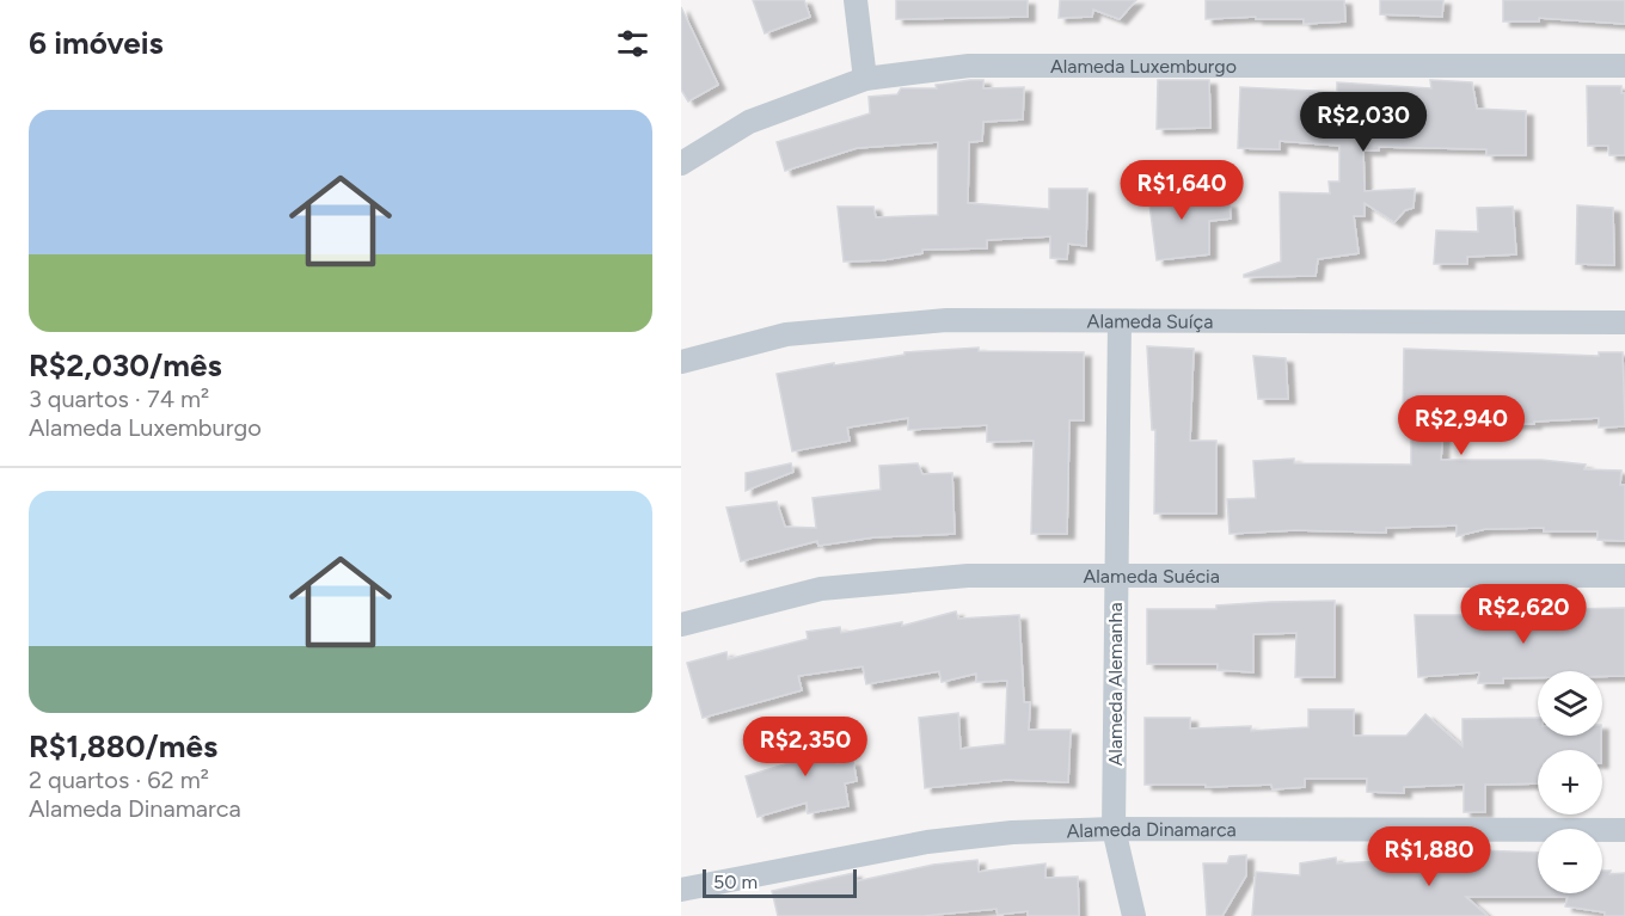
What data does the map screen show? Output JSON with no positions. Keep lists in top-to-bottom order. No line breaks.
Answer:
{"streets":{"street":["Alameda Luxemburgo","Alameda Suíça","Alameda Suécia","Alameda Alemanha","Alameda Dinamarca"]},"crossings":[["Alameda Suíça","Alameda Alemanha"],["Alameda Suécia","Alameda Alemanha"],["Alameda Alemanha","Alameda Dinamarca"]],"scale_bar":"50 m","page":{"heading":"6 imóveis","list":[{"name":"R$2,030/mês","note":"3 quartos · 74 m² · Alameda Luxemburgo"},{"name":"R$1,880/mês","note":"2 quartos · 62 m² · Alameda Dinamarca"}],"price":["R$2,030","R$1,640","R$2,940","R$2,620","R$2,350","R$1,880"],"map_buttons":["+","−"],"scale":"50 m"}}
